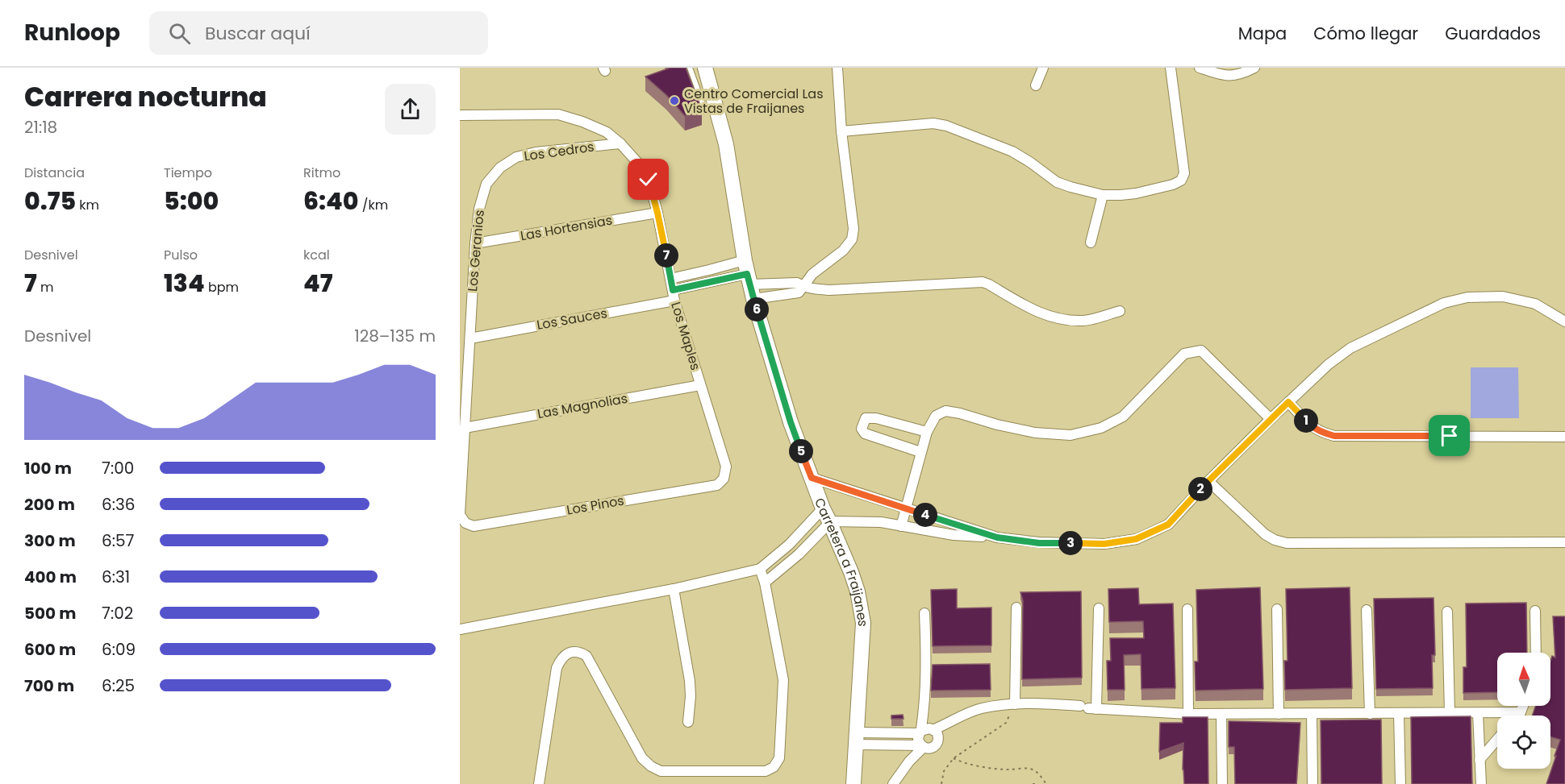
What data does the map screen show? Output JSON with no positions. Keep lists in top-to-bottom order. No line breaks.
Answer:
{"streets":{"main road":["Carretera a Fraijanes"],"street":["Los Cedros","Las Hortensias","Los Geranios","Los Sauces","Los Maples","Las Magnolias","Los Pinos"]},"crossings":[["Los Cedros","Los Geranios"],["Los Cedros","Los Maples"],["Las Hortensias","Los Geranios"],["Las Hortensias","Los Maples"],["Los Geranios","Los Sauces"],["Los Geranios","Las Magnolias"],["Los Geranios","Los Pinos"],["Los Sauces","Los Maples"],["Los Sauces","Carretera a Fraijanes"],["Los Maples","Las Magnolias"],["Los Maples","Los Pinos"]],"places":["Centro Comercial Las Vistas de Fraijanes"],"north":"top","page":{"header":"Runloop","search":"Buscar aquí","nav":["Mapa","Cómo llegar","Guardados"],"heading":["Carrera nocturna","21:18"],"stats":[["Distancia","0.75 km"],["Tiempo","5:00"],["Ritmo","6:40 /km"],["Desnivel","7 m"],["Pulso","134 bpm"],["kcal","47"]],"pins":["7","6","1","5","2","4","3"],"chart":["Desnivel","128–135 m"],"list":[{"name":"100 m","note":"7:00"},{"name":"200 m","note":"6:36"},{"name":"300 m","note":"6:57"},{"name":"400 m","note":"6:31"},{"name":"500 m","note":"7:02"},{"name":"600 m","note":"6:09"},{"name":"700 m","note":"6:25"}]}}
